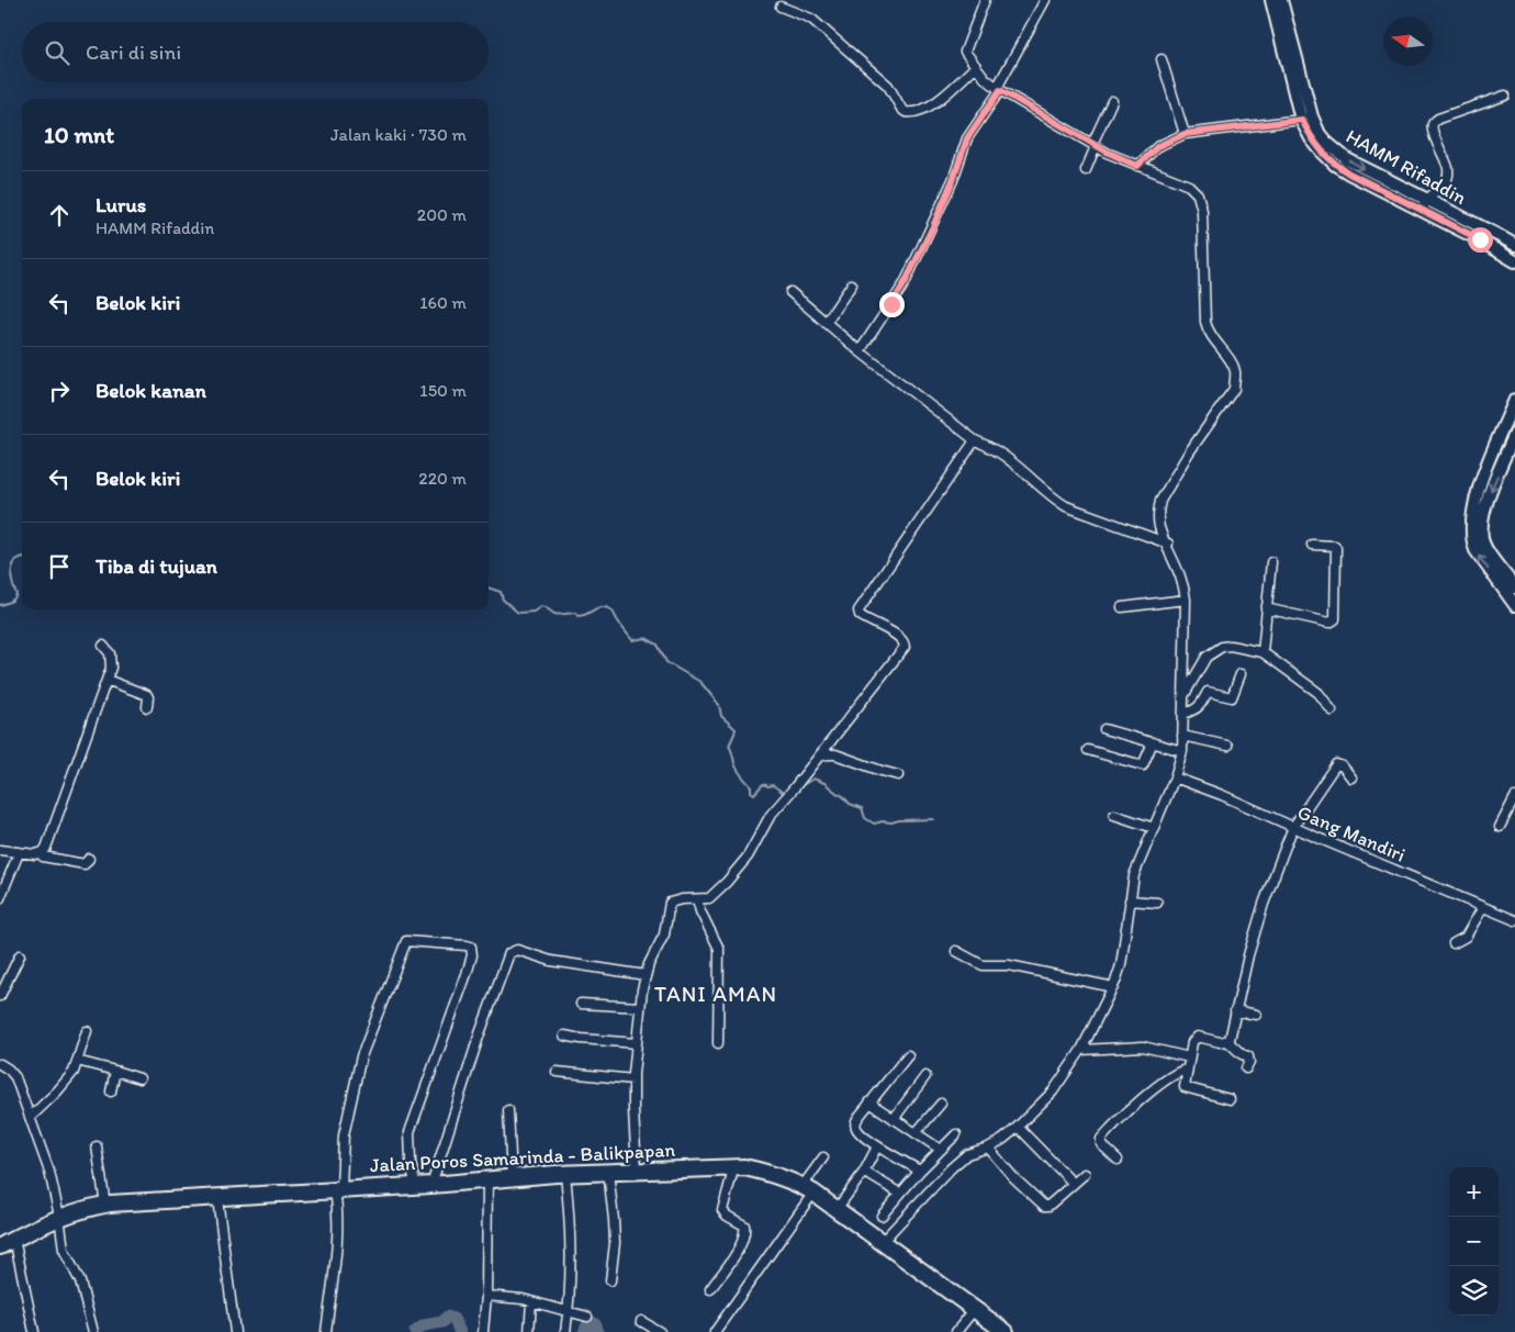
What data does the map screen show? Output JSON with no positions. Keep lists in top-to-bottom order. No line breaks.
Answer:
{"streets":{"highway":["Jalan Poros Samarinda - Balikpapan"],"main road":["HAMM Rifaddin"],"street":["Gang Mandiri"]},"districts":["TANI AMAN"],"north":"left","page":{"search":"Cari di sini","heading":["10 mnt","Jalan kaki · 730 m"],"list":[["Lurus","HAMM Rifaddin","200 m"],["Belok kiri","160 m"],["Belok kanan","150 m"],["Belok kiri","220 m"],"Tiba di tujuan"],"map_buttons":["+","−"]}}
